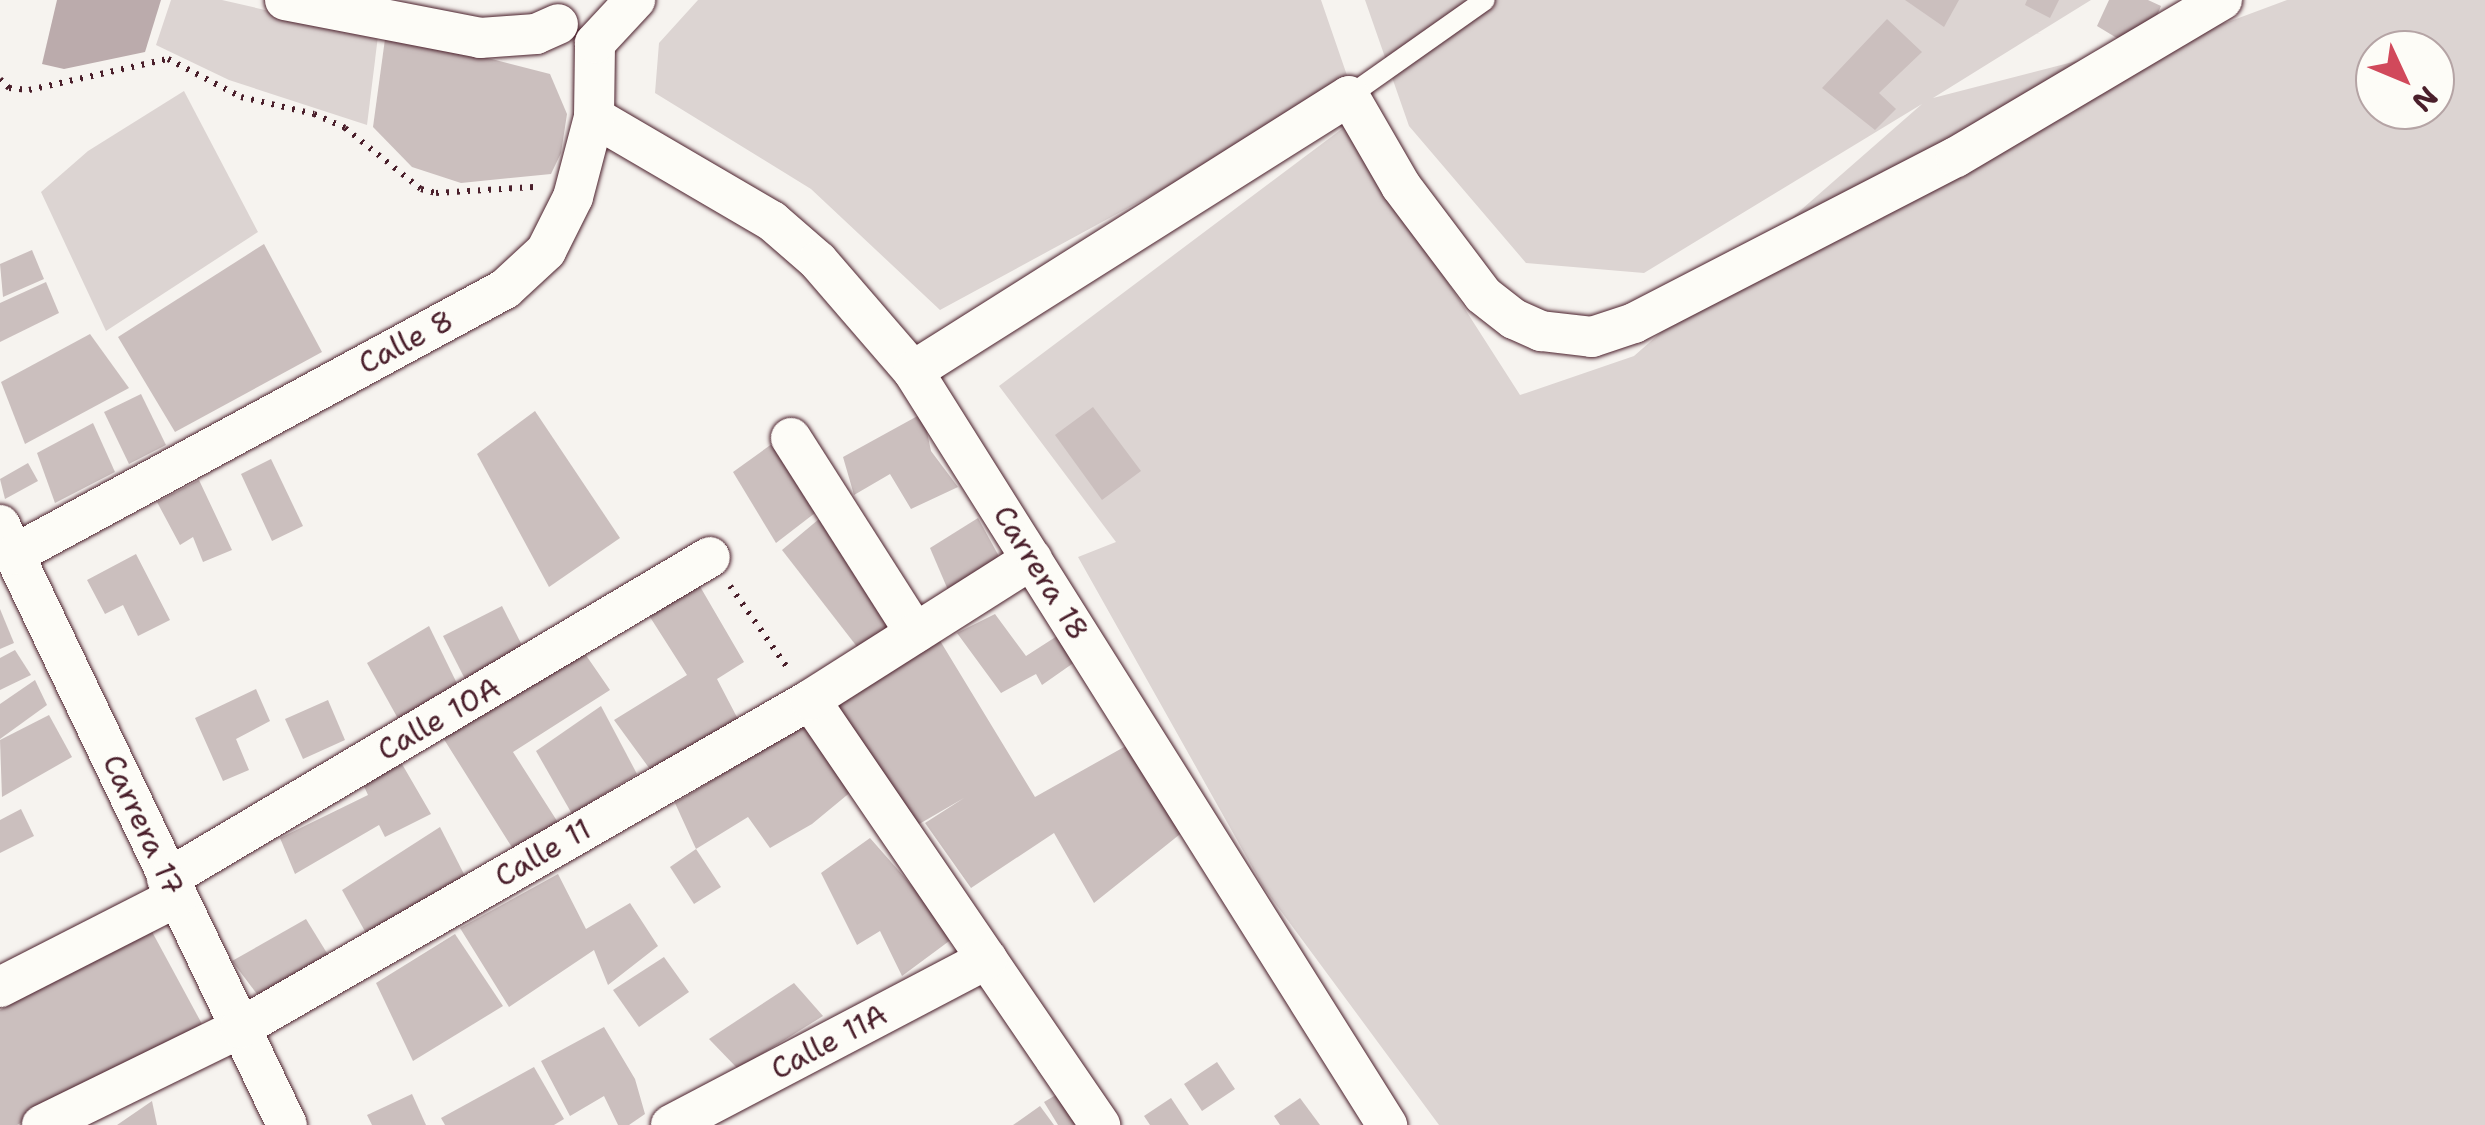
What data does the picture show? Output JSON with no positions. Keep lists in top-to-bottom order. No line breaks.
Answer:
{"streets":{"street":["Calle 8","Carrera 18","Calle 10A","Carrera 17","Calle 11","Calle 11A"]},"crossings":[["Calle 8","Carrera 18"],["Calle 8","Carrera 17"],["Carrera 18","Calle 11"],["Calle 10A","Carrera 17"],["Carrera 17","Calle 11"]],"north":"bottom right"}
